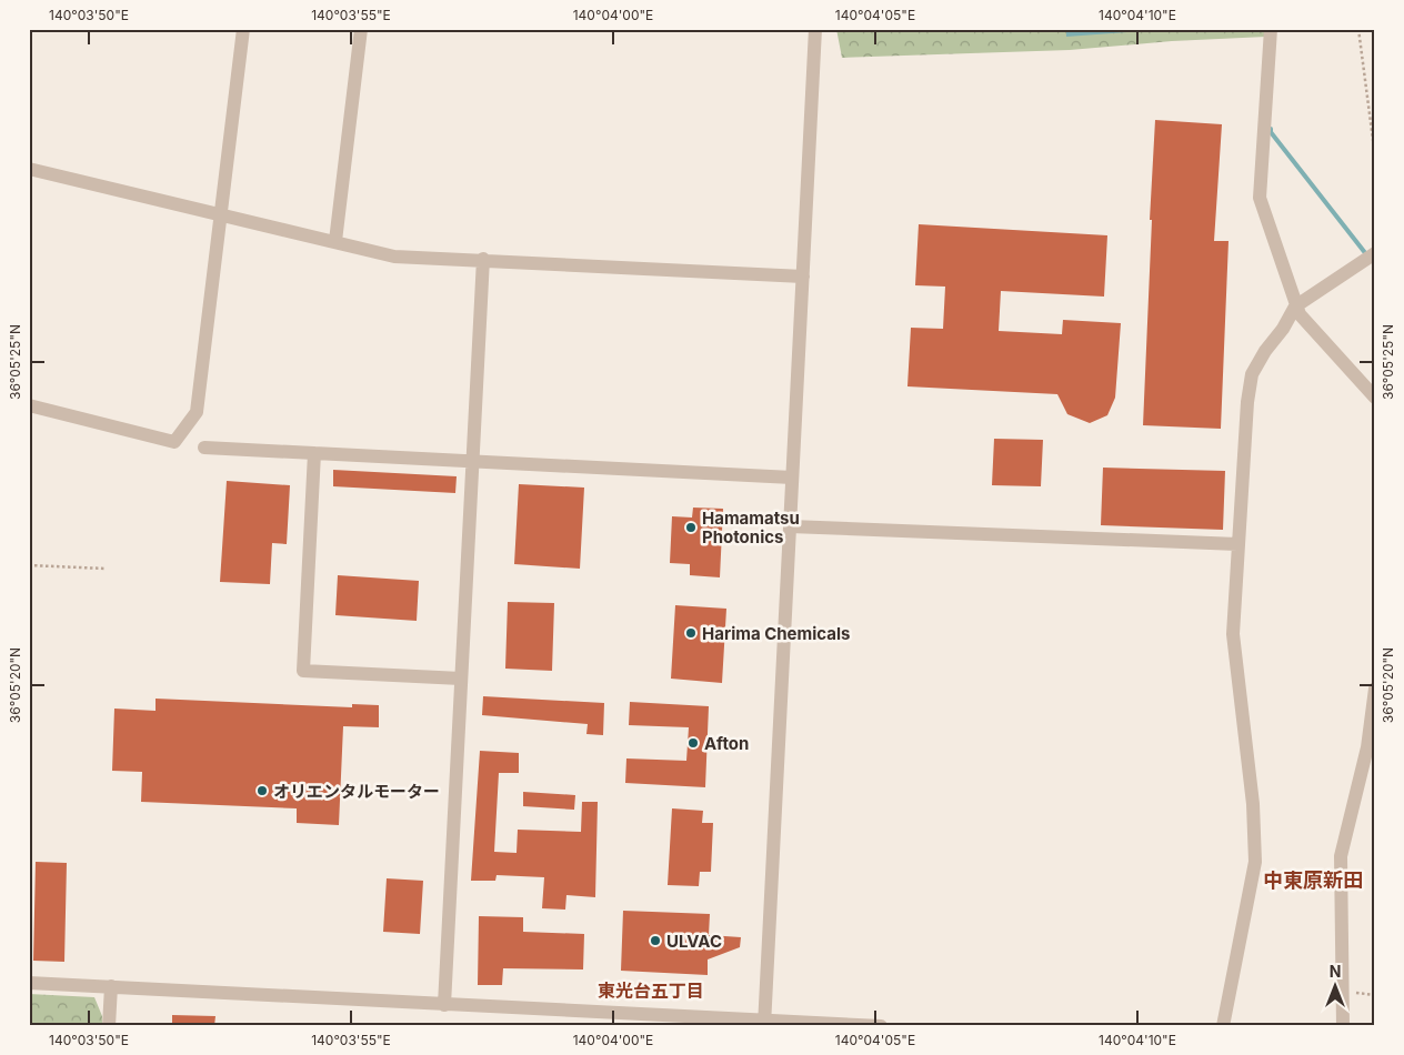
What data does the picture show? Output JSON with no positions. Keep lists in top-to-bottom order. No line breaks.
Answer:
{"districts":["中東原新田","東光台五丁目"],"places":["Hamamatsu Photonics","Harima Chemicals","Afton","オリエンタルモーター","ULVAC"],"north":"top","coordinates":["140°03'50\"E","140°03'55\"E","140°04'00\"E","140°04'05\"E","140°04'10\"E","36°05'25\"N","36°05'20\"N"]}
